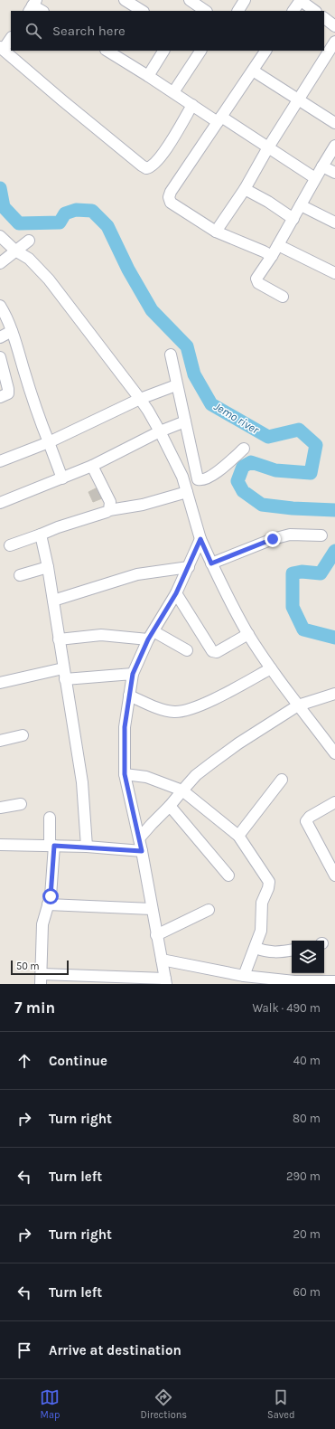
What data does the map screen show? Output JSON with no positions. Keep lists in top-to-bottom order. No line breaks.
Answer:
{"water":["Jemo river"],"scale_bar":"50 m","page":{"search":"Search here","scale":"50 m","heading":["7 min","Walk · 490 m"],"list":[["Continue","40 m"],["Turn right","80 m"],["Turn left","290 m"],["Turn right","20 m"],["Turn left","60 m"],"Arrive at destination"],"nav":["Map","Directions","Saved"]}}
